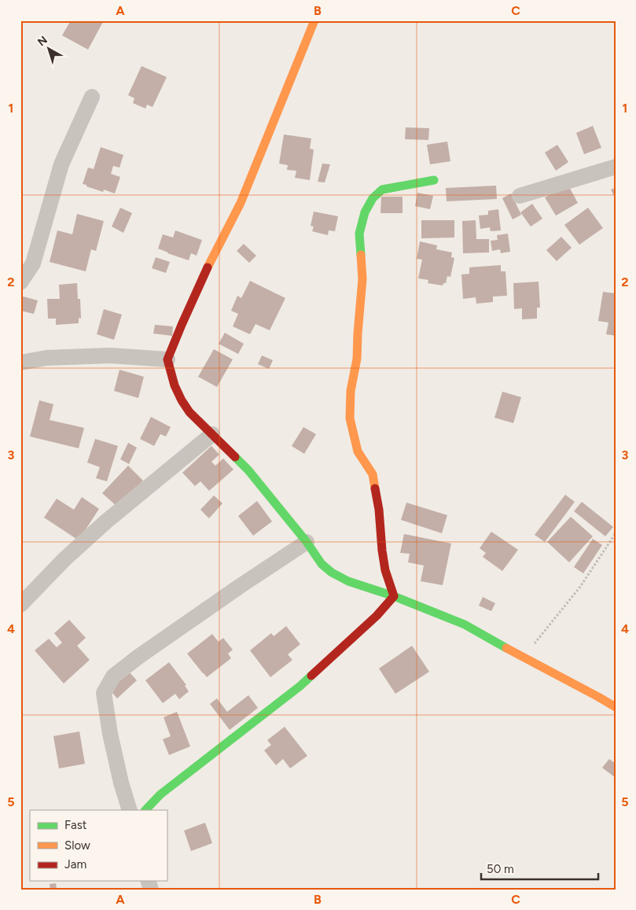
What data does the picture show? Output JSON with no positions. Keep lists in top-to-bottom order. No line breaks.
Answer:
{"legend":["Fast","Slow","Jam"],"scale_bar":"50 m","north":"top left","grid":{"columns":["A","B","C"],"rows":["1","2","3","4","5"]}}
